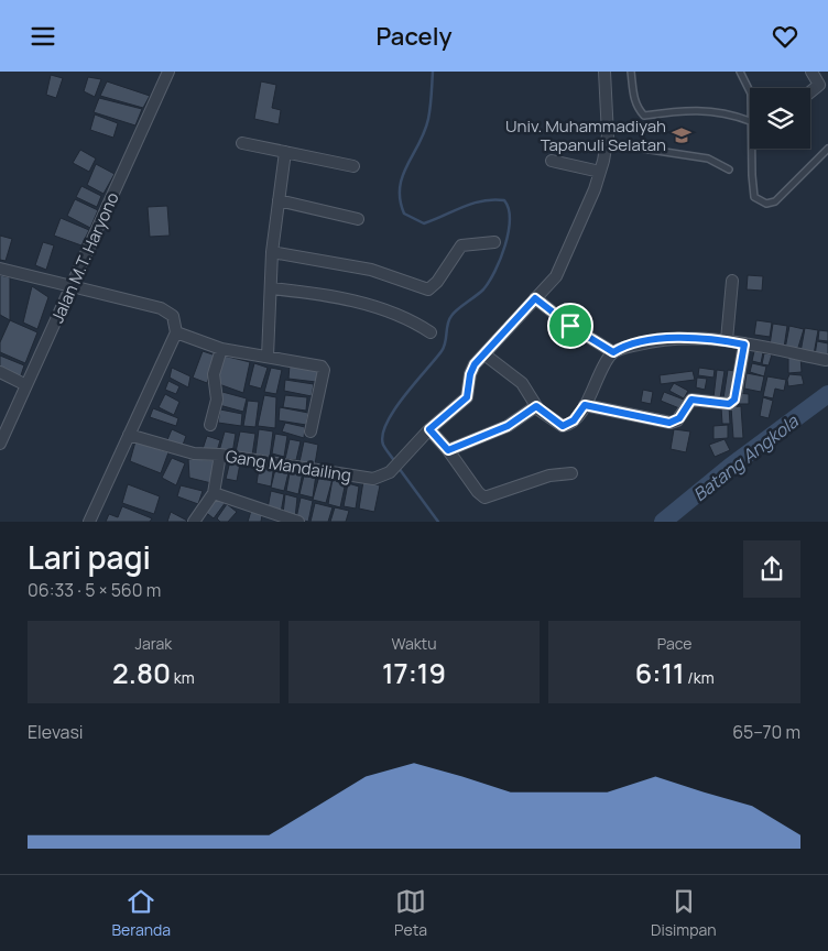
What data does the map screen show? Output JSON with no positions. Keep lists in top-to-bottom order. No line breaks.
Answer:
{"streets":{"street":["Jalan M.T. Haryono","Gang Mandailing"]},"water":["Batang Angkola"],"places":{"school or university":["Univ. Muhammadiyah Tapanuli Selatan"]},"page":{"header":"Pacely","heading":["Lari pagi","06:33 · 5 × 560 m"],"stats":[["Jarak","2.80 km"],["Waktu","17:19"],["Pace","6:11 /km"]],"chart":["Elevasi","65–70 m"],"tabs":["Beranda","Peta","Disimpan"]}}
